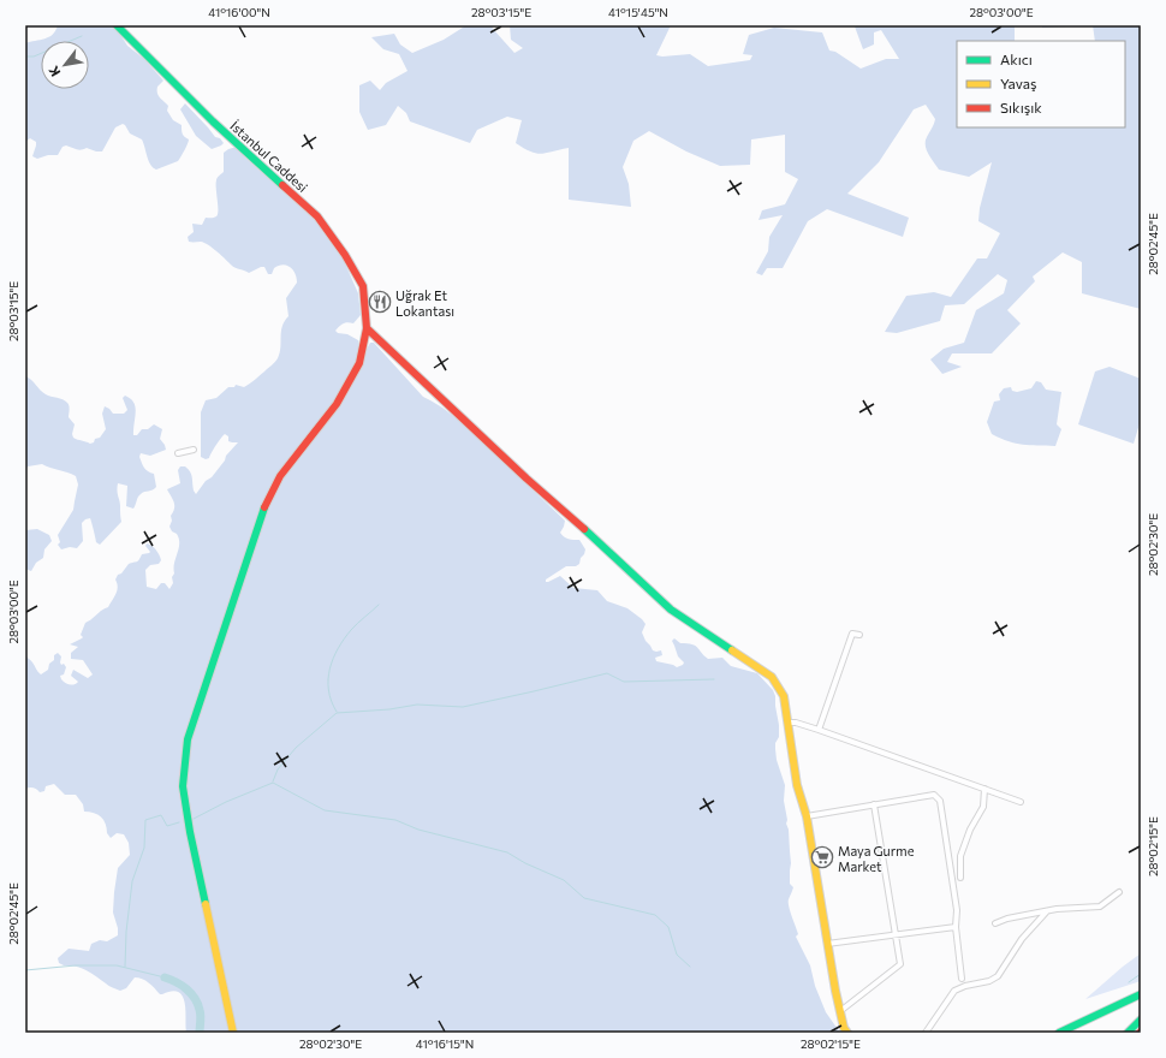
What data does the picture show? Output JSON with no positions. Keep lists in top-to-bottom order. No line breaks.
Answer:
{"streets":{"main road":["İstanbul Caddesi"]},"places":{"restaurant":["Uğrak Et Lokantası"],"supermarket":["Maya Gurme Market"]},"legend":["Akıcı","Yavaş","Sıkışık"],"north":"bottom left","coordinates":["41°16'00\"N","28°03'15\"E","41°15'45\"N","28°03'00\"E","28°02'45\"E","28°02'30\"E","28°02'15\"E","41°16'15\"N"]}
